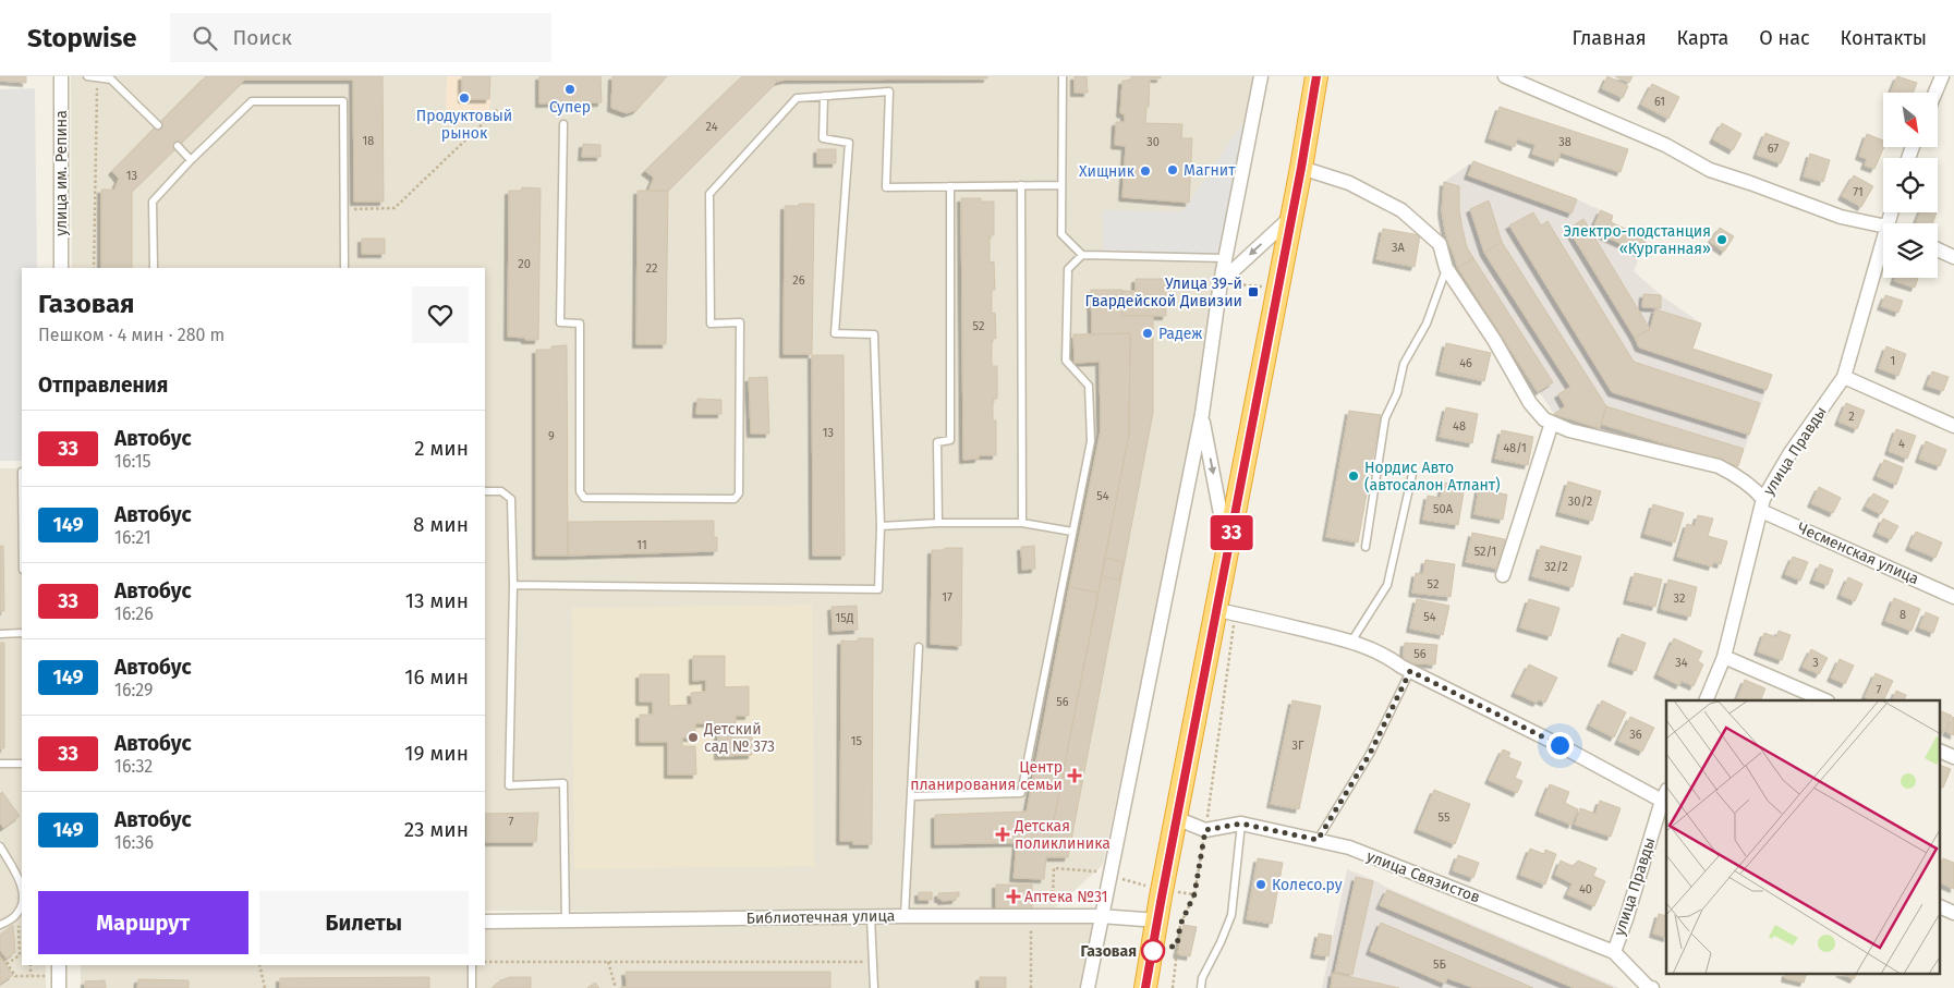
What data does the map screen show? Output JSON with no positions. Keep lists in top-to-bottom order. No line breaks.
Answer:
{"streets":{"street":["улица им. Репина","улица Правды","Чесменская улица","улица Связистов","Библиотечная улица"]},"crossings":[["улица Правды","Чесменская улица"],["улица Правды","улица Связистов"]],"places":{"other":["Супер","Продуктовый рынок","Магнит","Хищник","Электро-подстанция «Курганная»","Радеж","Нордис Авто (автосалон Атлант)","Детский сад № 373","Колесо.ру","Газовая"],"transit":["Улица 39-й Гвардейской Дивизии"],"health":["Центр планирования семьи","Детская поликлиника","Аптека №31"]},"lines":["bus line 33"],"house_numbers":["61","24","18","30","38","67","13","71","3А","20","22","26","52","1","46","2","48","13","9","4","48/1","54","30/2","50А","11","52/1","32/2","52","17","32","8","54","15Д","56","34","3","7","56","36","15","3Г","55","7","40","5Б"],"north":"bottom right","page":{"header":"Stopwise","search":"Поиск","nav":["Главная","Карта","О нас","Контакты"],"on_map":"33","heading":[["Газовая","Пешком · 4 мин · 280 m"],"Отправления"],"list":[{"mark":"33","name":"Автобус","note":"16:15","value":"2 мин"},{"mark":"149","name":"Автобус","note":"16:21","value":"8 мин"},{"mark":"33","name":"Автобус","note":"16:26","value":"13 мин"},{"mark":"149","name":"Автобус","note":"16:29","value":"16 мин"},{"mark":"33","name":"Автобус","note":"16:32","value":"19 мин"},{"mark":"149","name":"Автобус","note":"16:36","value":"23 мин"}],"buttons":["Маршрут","Билеты"]}}
